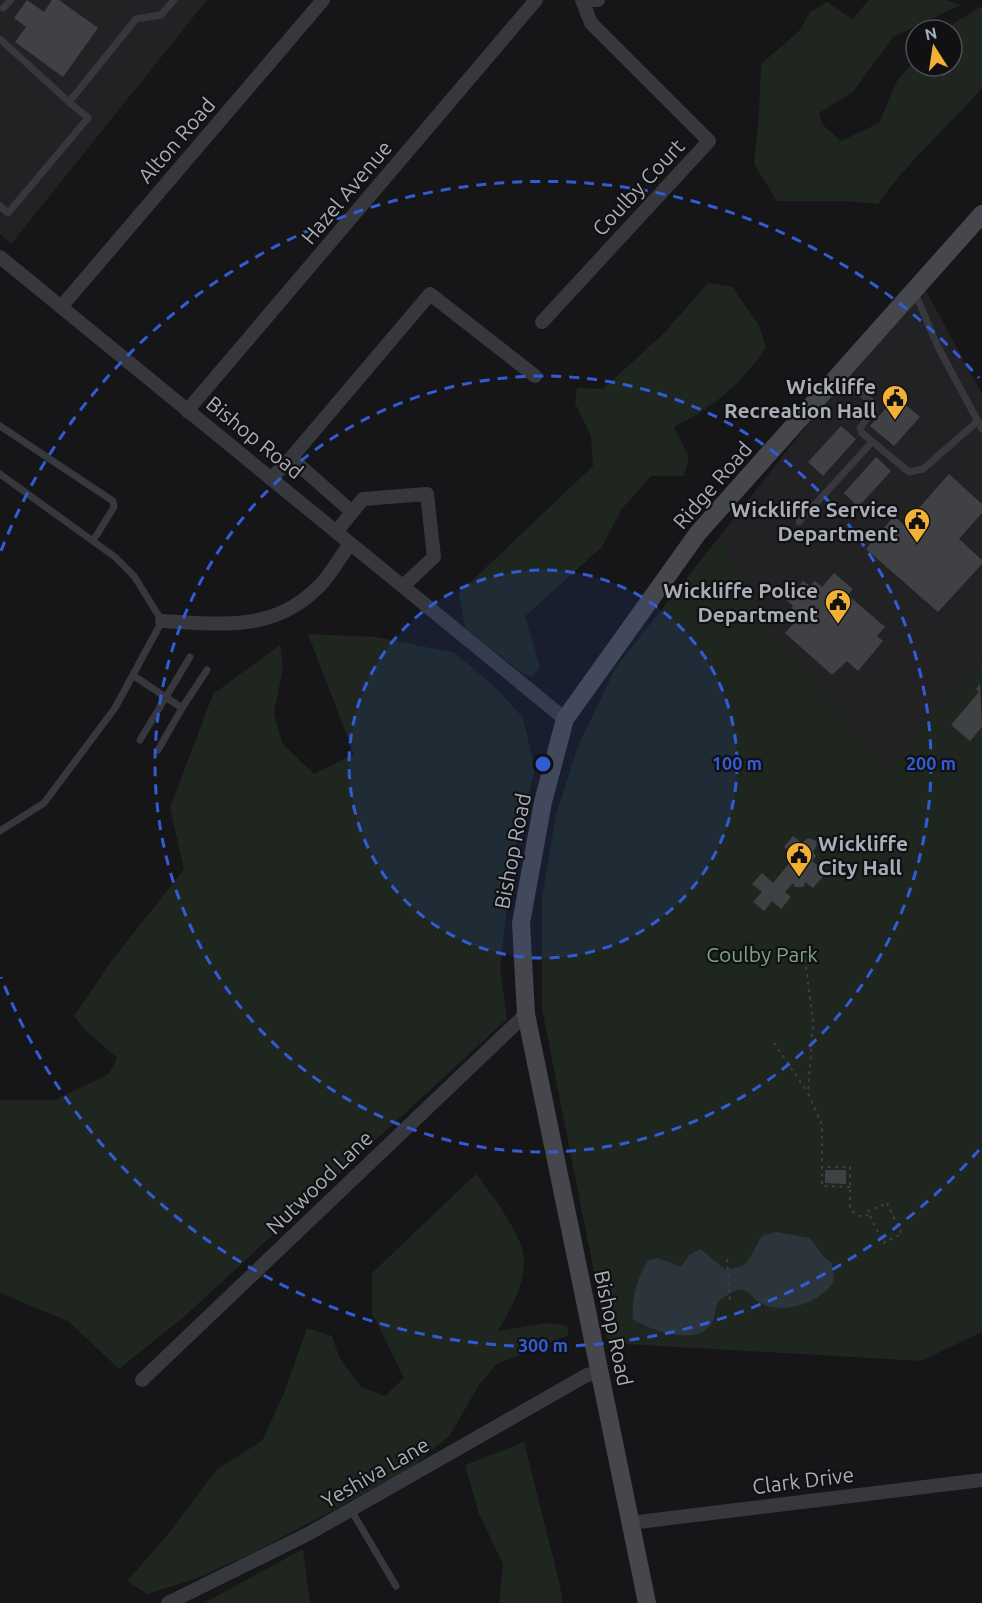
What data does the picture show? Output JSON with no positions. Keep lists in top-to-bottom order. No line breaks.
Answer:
{"streets":{"main road":["Bishop Road","Ridge Road"],"street":["Alton Road","Coulby Court","Hazel Avenue","Nutwood Lane","Yeshiva Lane","Clark Drive"]},"crossings":[["Alton Road","Bishop Road"],["Hazel Avenue","Bishop Road"],["Bishop Road","Ridge Road"],["Bishop Road","Nutwood Lane"],["Bishop Road","Yeshiva Lane"],["Bishop Road","Clark Drive"]],"parks":["Coulby Park"],"places":{"public building":["Wickliffe Recreation Hall","Wickliffe Service Department","Wickliffe Police Department","Wickliffe City Hall"]},"north":"top","rings":["100 m","200 m","300 m"]}
